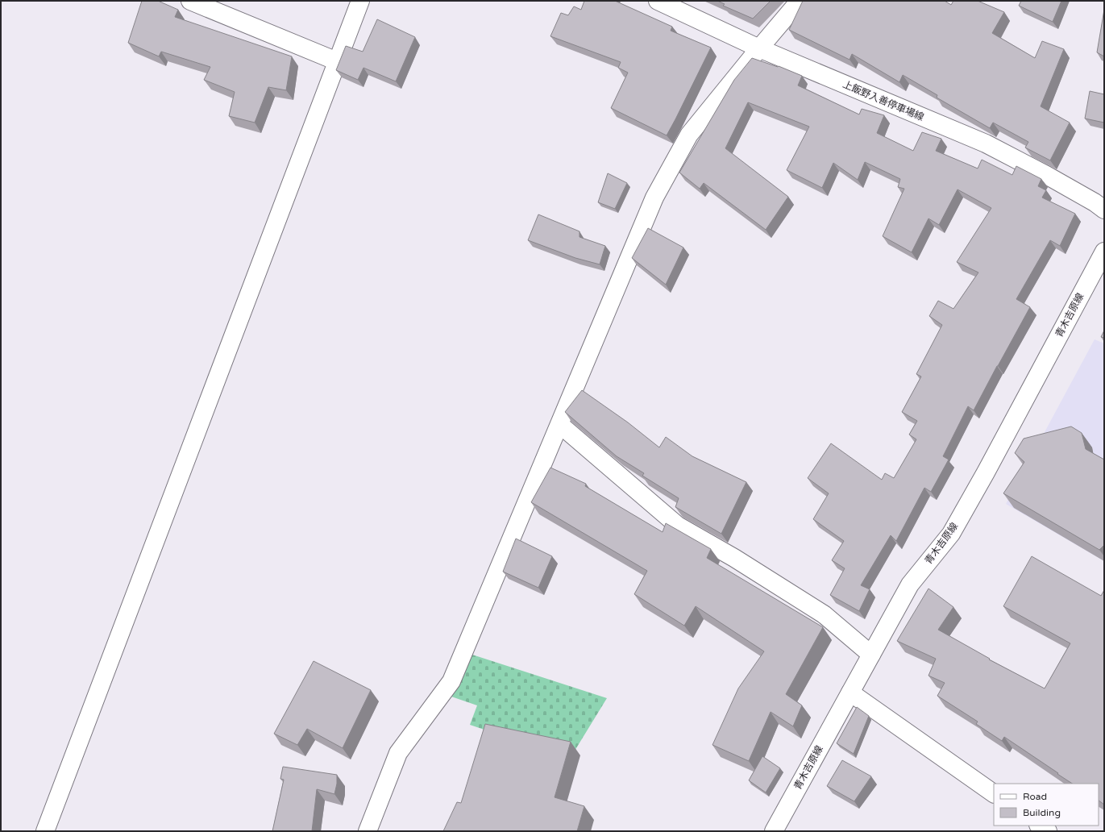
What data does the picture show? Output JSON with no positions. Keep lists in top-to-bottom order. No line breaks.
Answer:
{"streets":{"street":["上飯野入善停車場線","青木吉原線"]},"legend":["Road","Building"]}
